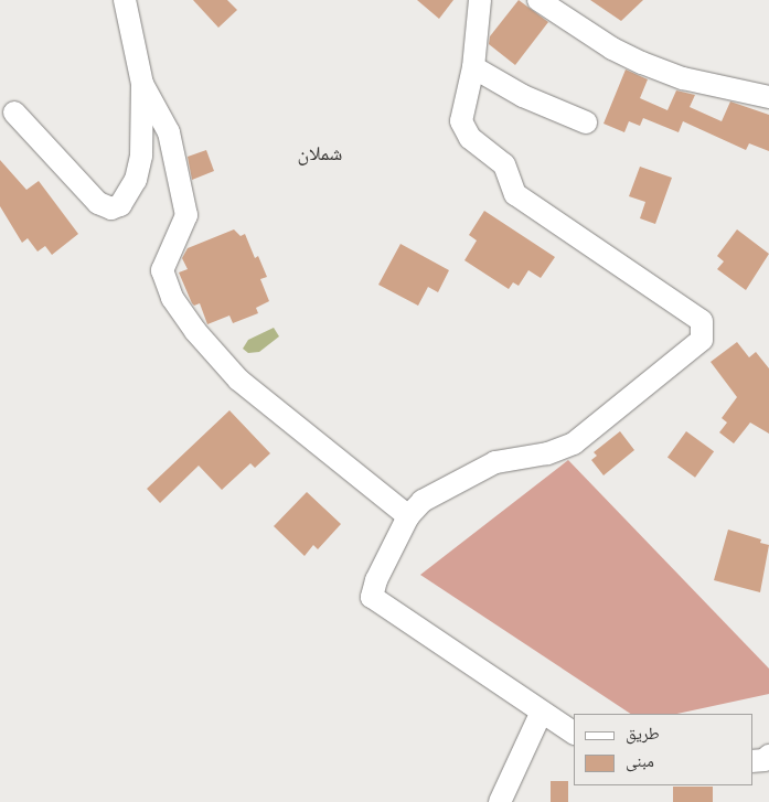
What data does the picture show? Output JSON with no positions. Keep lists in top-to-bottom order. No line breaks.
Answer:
{"districts":["شملان"],"legend":["طريق","مبنى"]}
